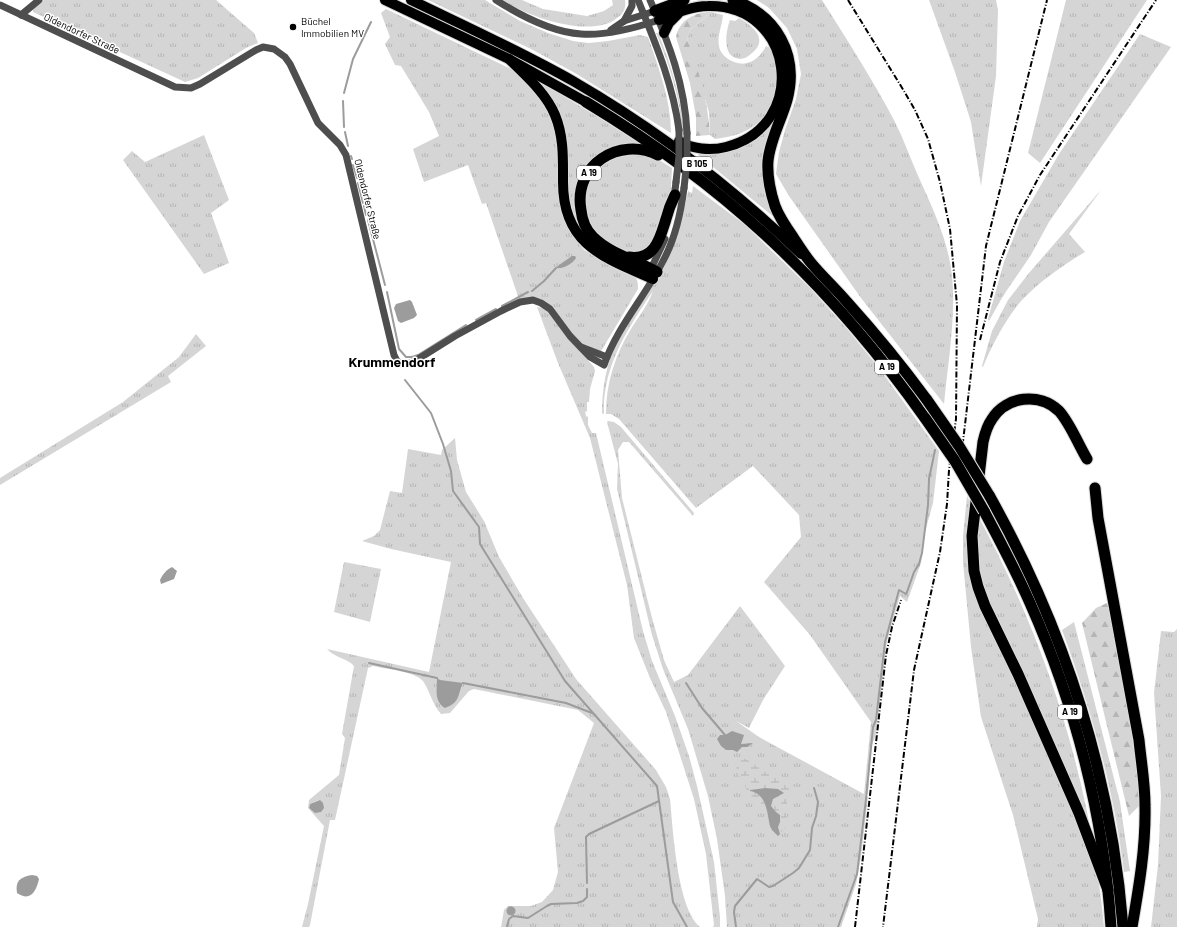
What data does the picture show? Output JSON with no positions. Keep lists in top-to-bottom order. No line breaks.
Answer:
{"streets":{"highway":["B 105","A 19"],"street":["Oldendorfer Straße"]},"crossings":[["B 105","A 19"]],"districts":["Krummendorf"],"places":["Büchel Immobilien MV"]}
